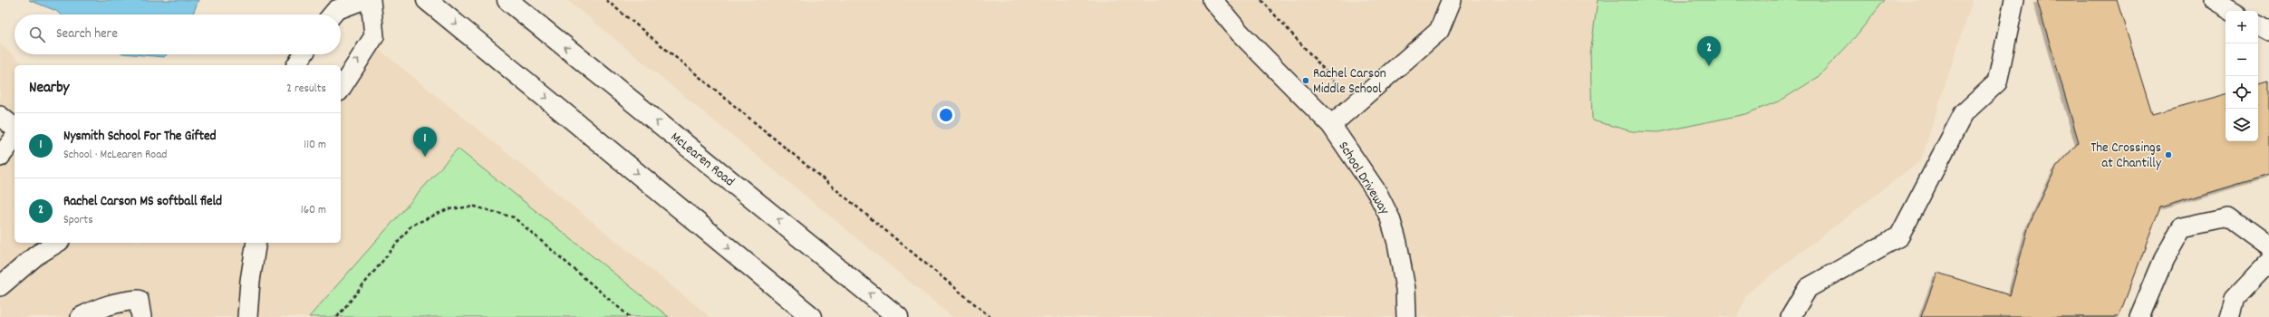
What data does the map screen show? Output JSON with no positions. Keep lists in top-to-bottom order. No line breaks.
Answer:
{"streets":{"main road":["McLearen Road"],"lane":["School Driveway"]},"places":["Rachel Carson Middle School","The Crossings at Chantilly"],"page":{"map_buttons":["+","−"],"search":"Search here","pins":["2","1"],"heading":["Nearby","2 results"],"list":[{"mark":"1","name":"Nysmith School For The Gifted","note":"School · McLearen Road","value":"110 m"},{"mark":"2","name":"Rachel Carson MS softball field","note":"Sports","value":"160 m"}]}}
